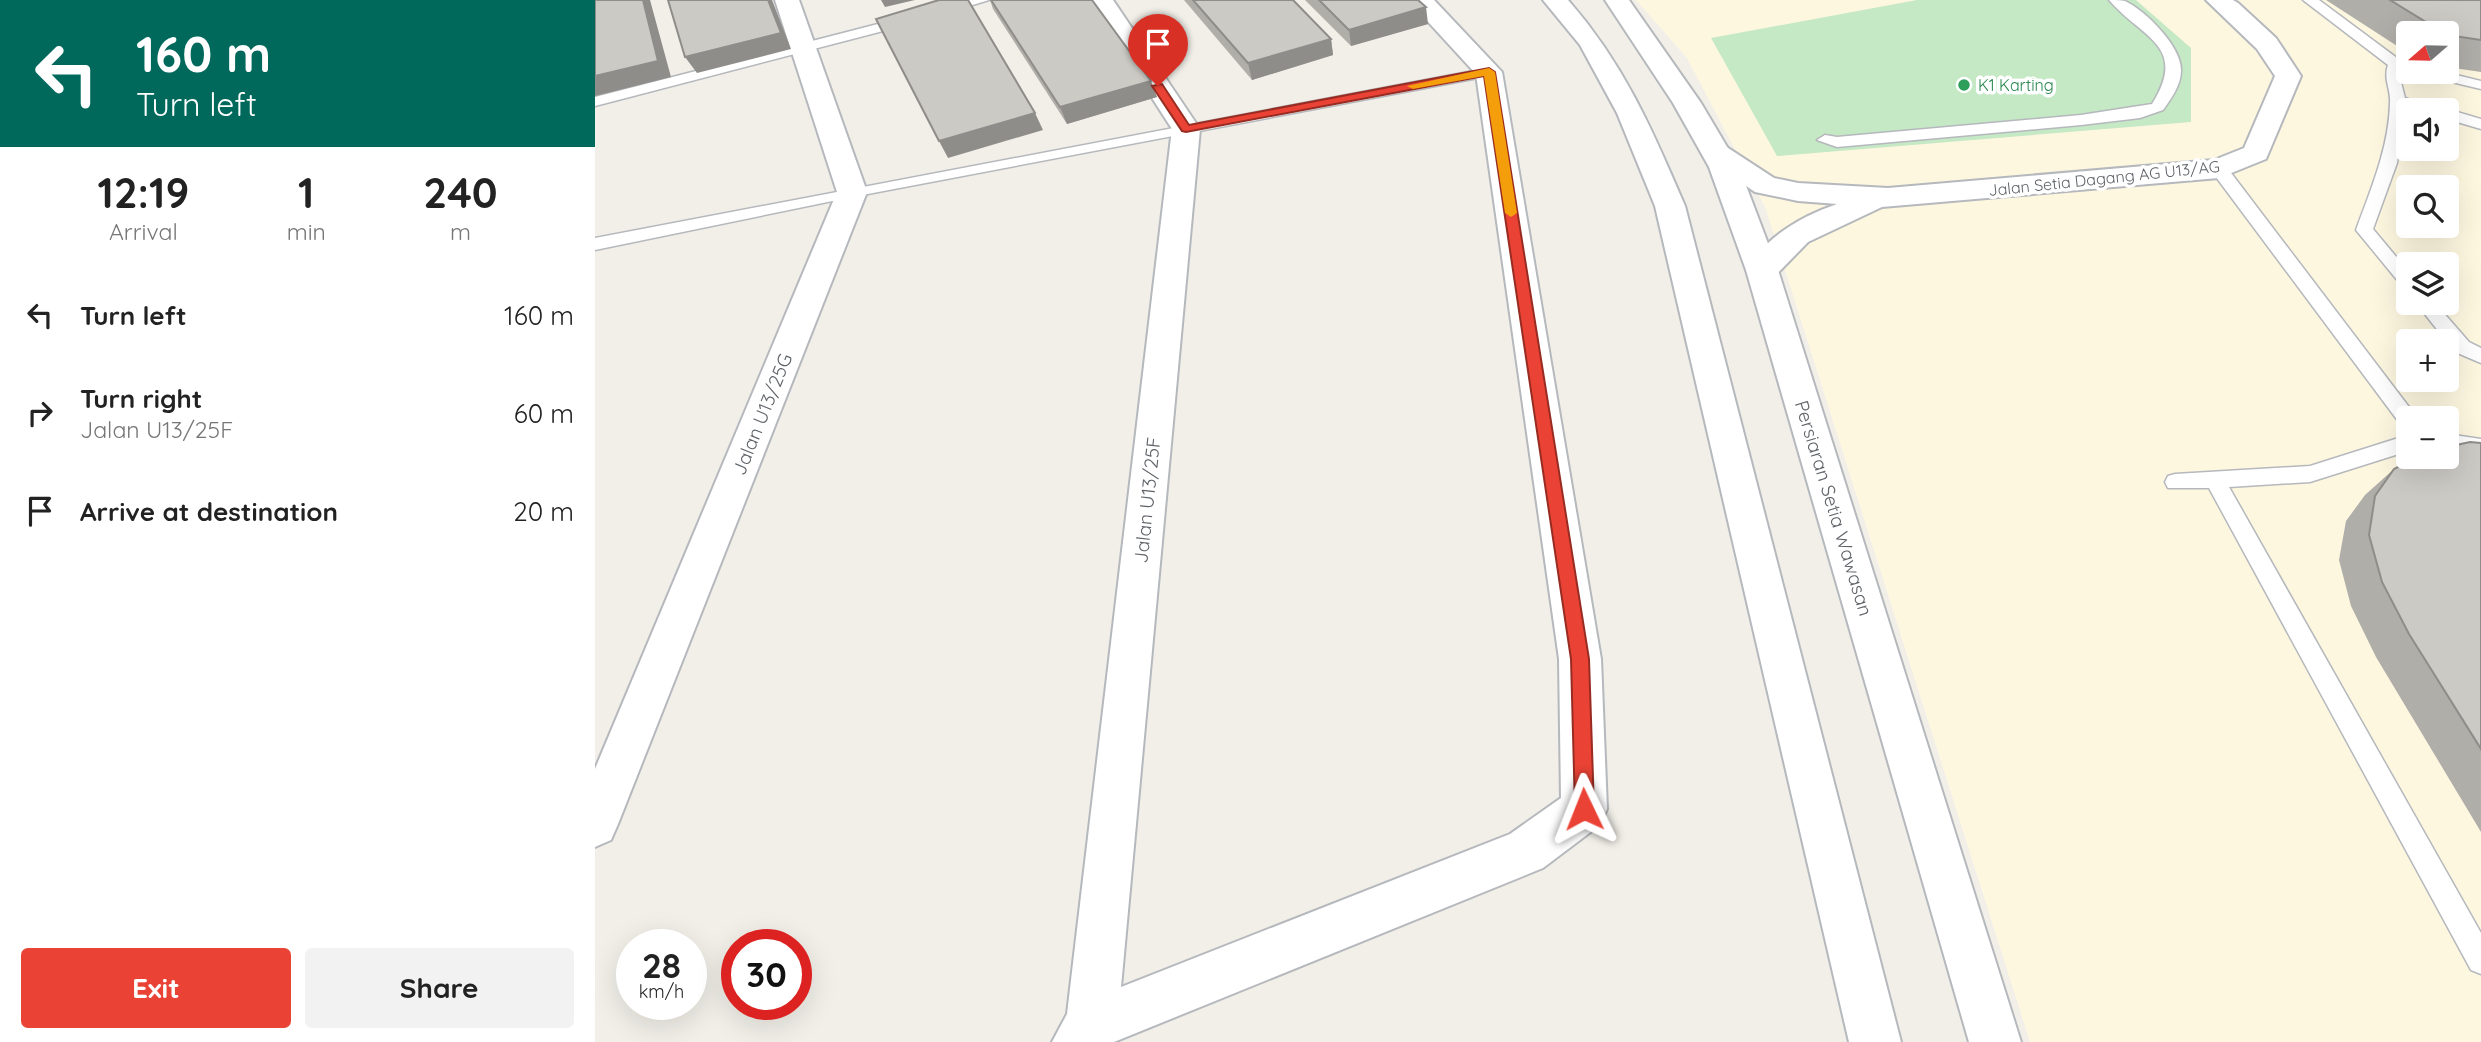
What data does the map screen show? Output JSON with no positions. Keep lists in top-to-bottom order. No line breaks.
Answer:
{"streets":{"street":["Jalan Setia Dagang AG U13/AG","Jalan U13/25G","Jalan U13/25F","Persiaran Setia Wawasan"]},"crossings":[["Jalan Setia Dagang AG U13/AG","Persiaran Setia Wawasan"]],"places":["K1 Karting"],"north":"left","page":{"turn":["160 m","Turn left"],"map_buttons":["+","−"],"eta":["12:19","Arrival","1","min","240","m"],"list":[{"name":"Turn left","value":"160 m"},{"name":"Turn right","note":"Jalan U13/25F","value":"60 m"},{"name":"Arrive at destination","value":"20 m"}],"speed":"28 km/h","limit":"30","buttons":["Exit","Share"]}}
